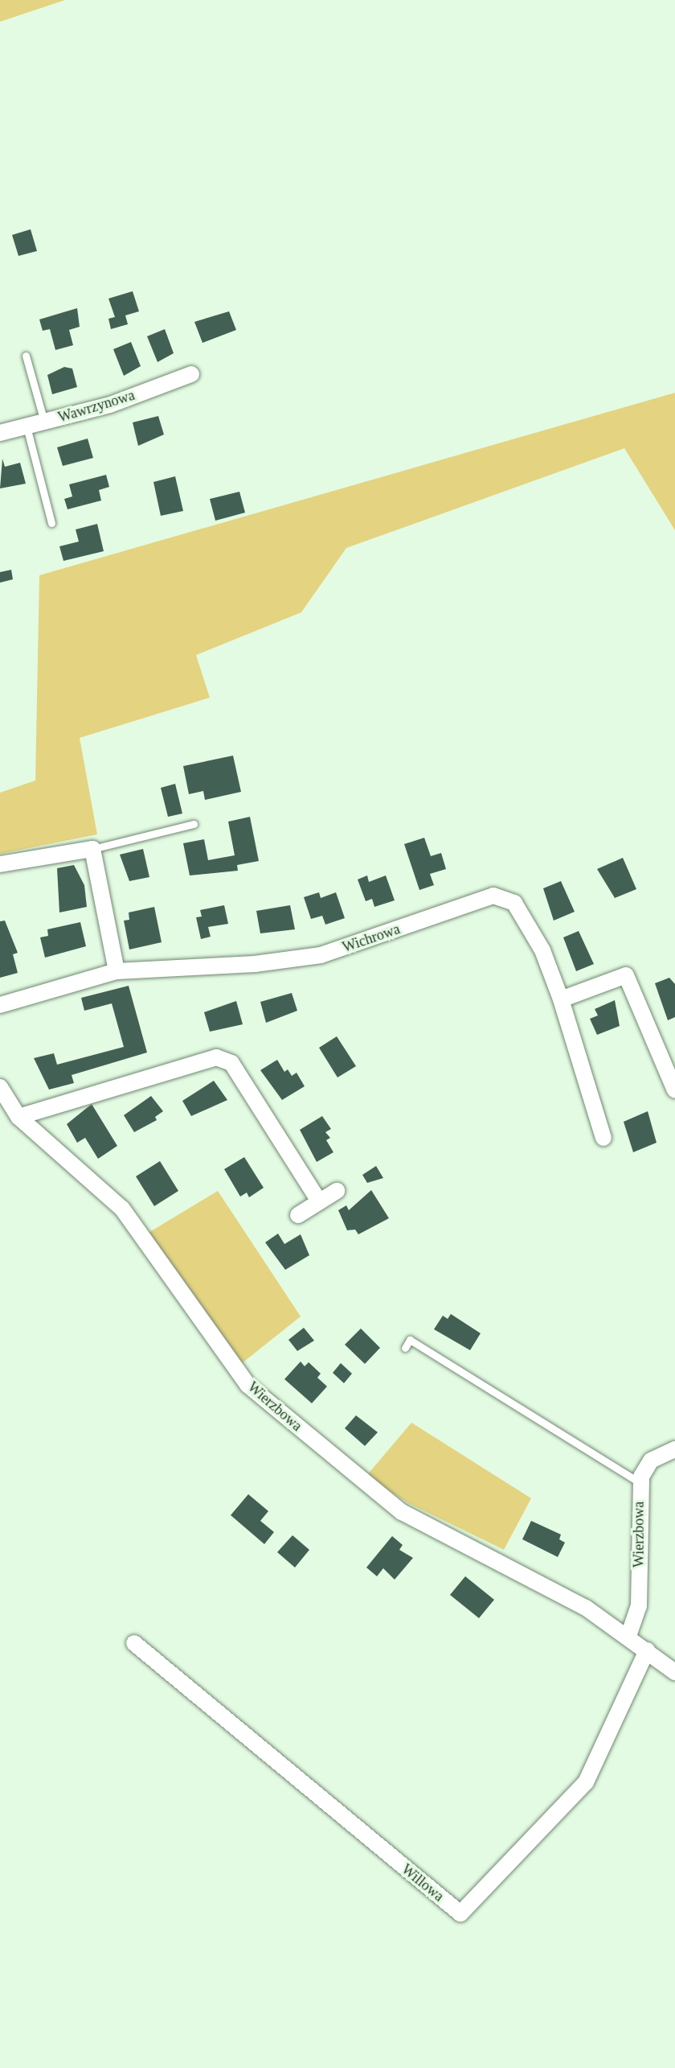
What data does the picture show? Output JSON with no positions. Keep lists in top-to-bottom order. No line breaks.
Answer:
{"streets":{"street":["Wawrzynowa","Wichrowa","Wierzbowa","Willowa"]},"crossings":[["Wierzbowa","Willowa"]]}
